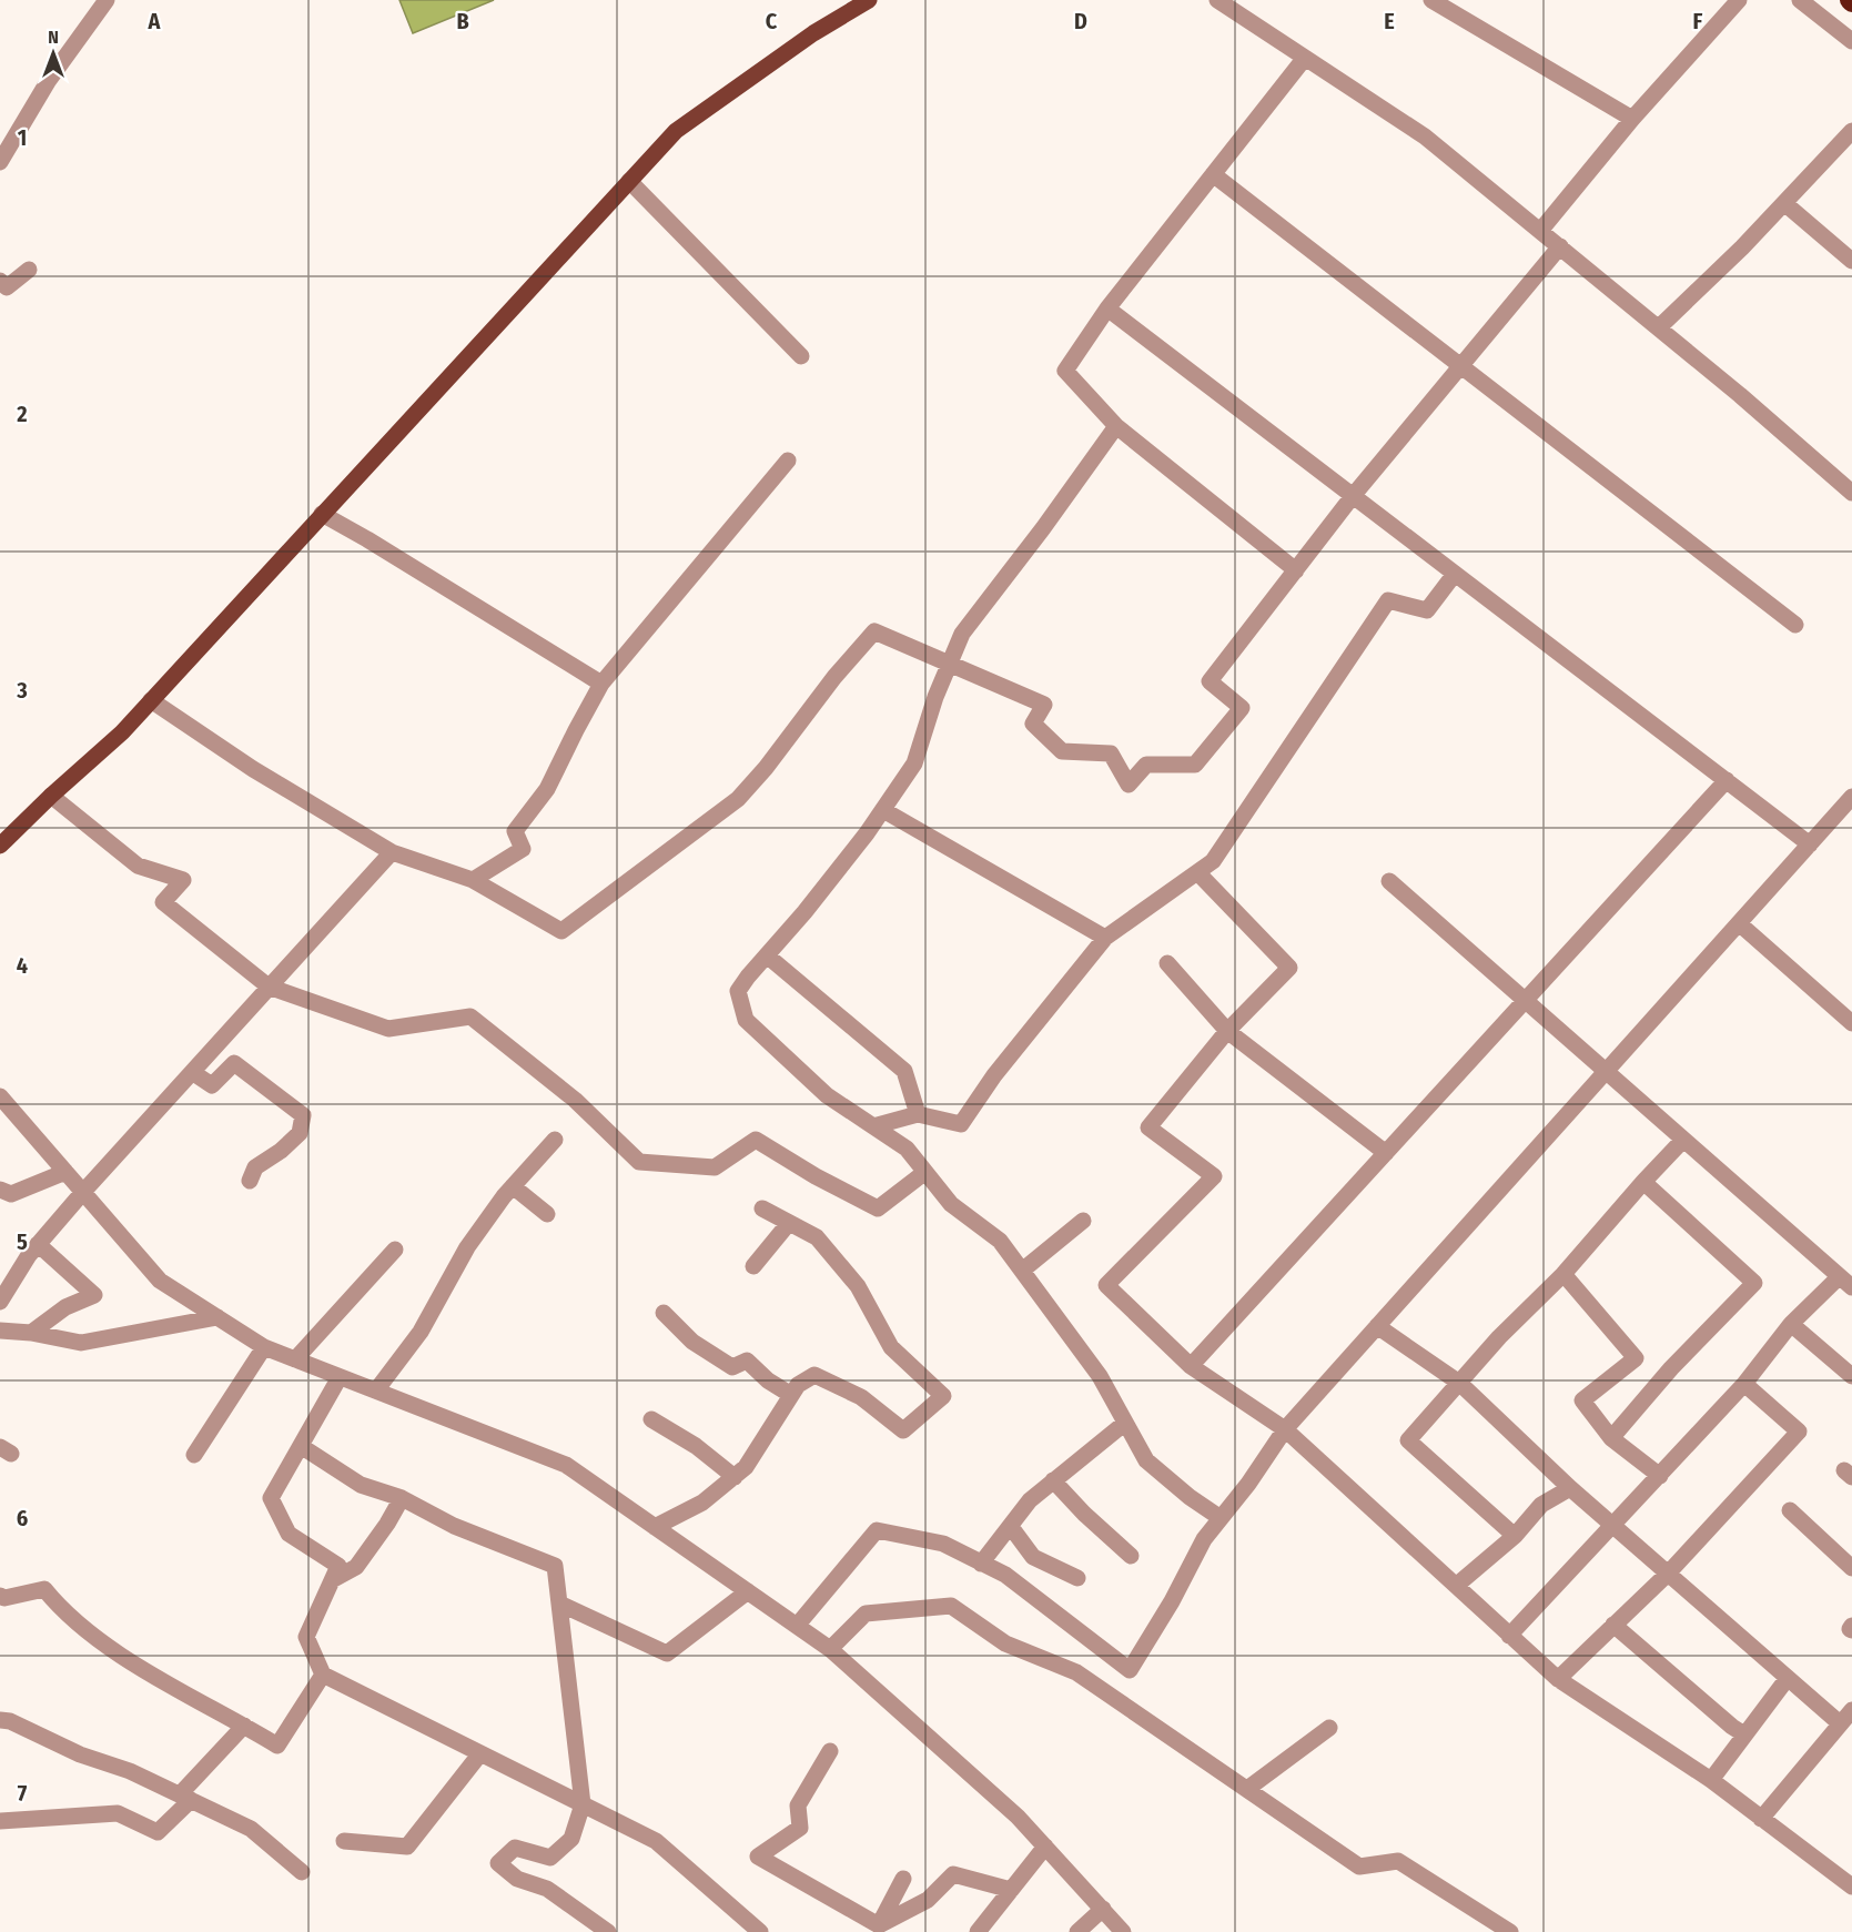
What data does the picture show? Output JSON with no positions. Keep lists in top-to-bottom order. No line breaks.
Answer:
{"north":"top","grid":{"columns":["A","B","C","D","E","F"],"rows":["1","2","3","4","5","6","7"]}}
